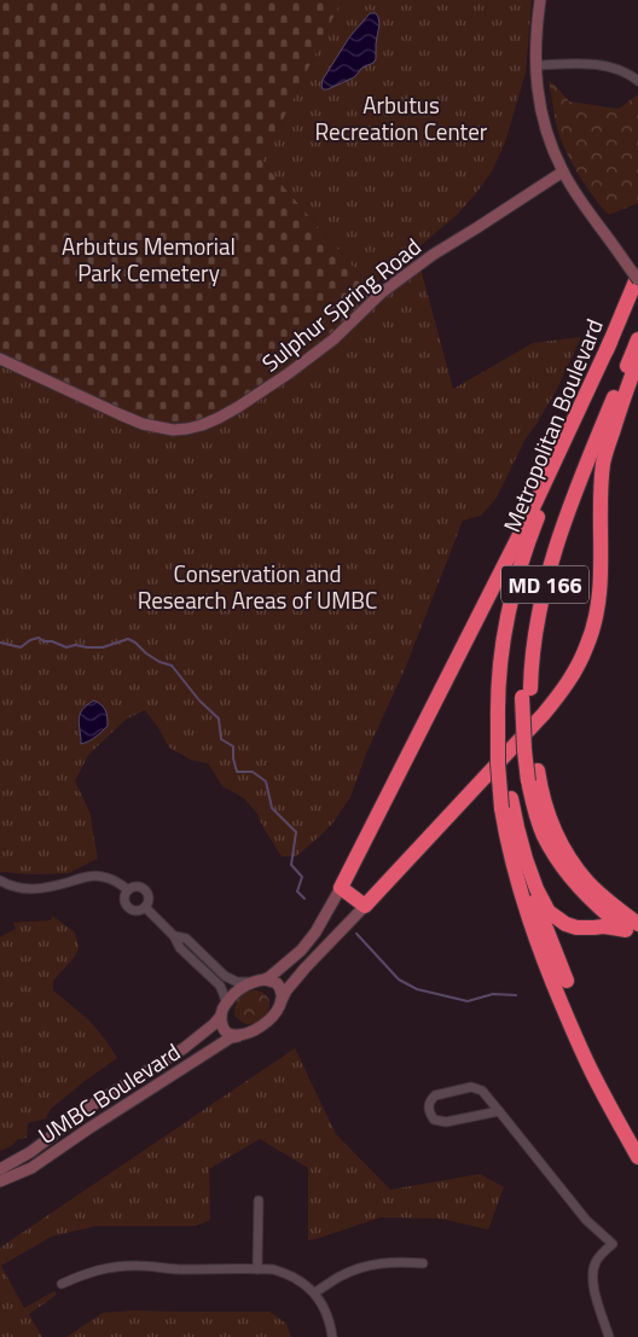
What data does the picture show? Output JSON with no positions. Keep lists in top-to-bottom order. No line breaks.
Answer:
{"streets":{"highway":["Metropolitan Boulevard","MD 166"],"street":["Sulphur Spring Road","UMBC Boulevard"]},"crossings":[["Metropolitan Boulevard","MD 166"]],"parks":["Arbutus Recreation Center","Arbutus Memorial Park Cemetery","Conservation and Research Areas of UMBC"]}
